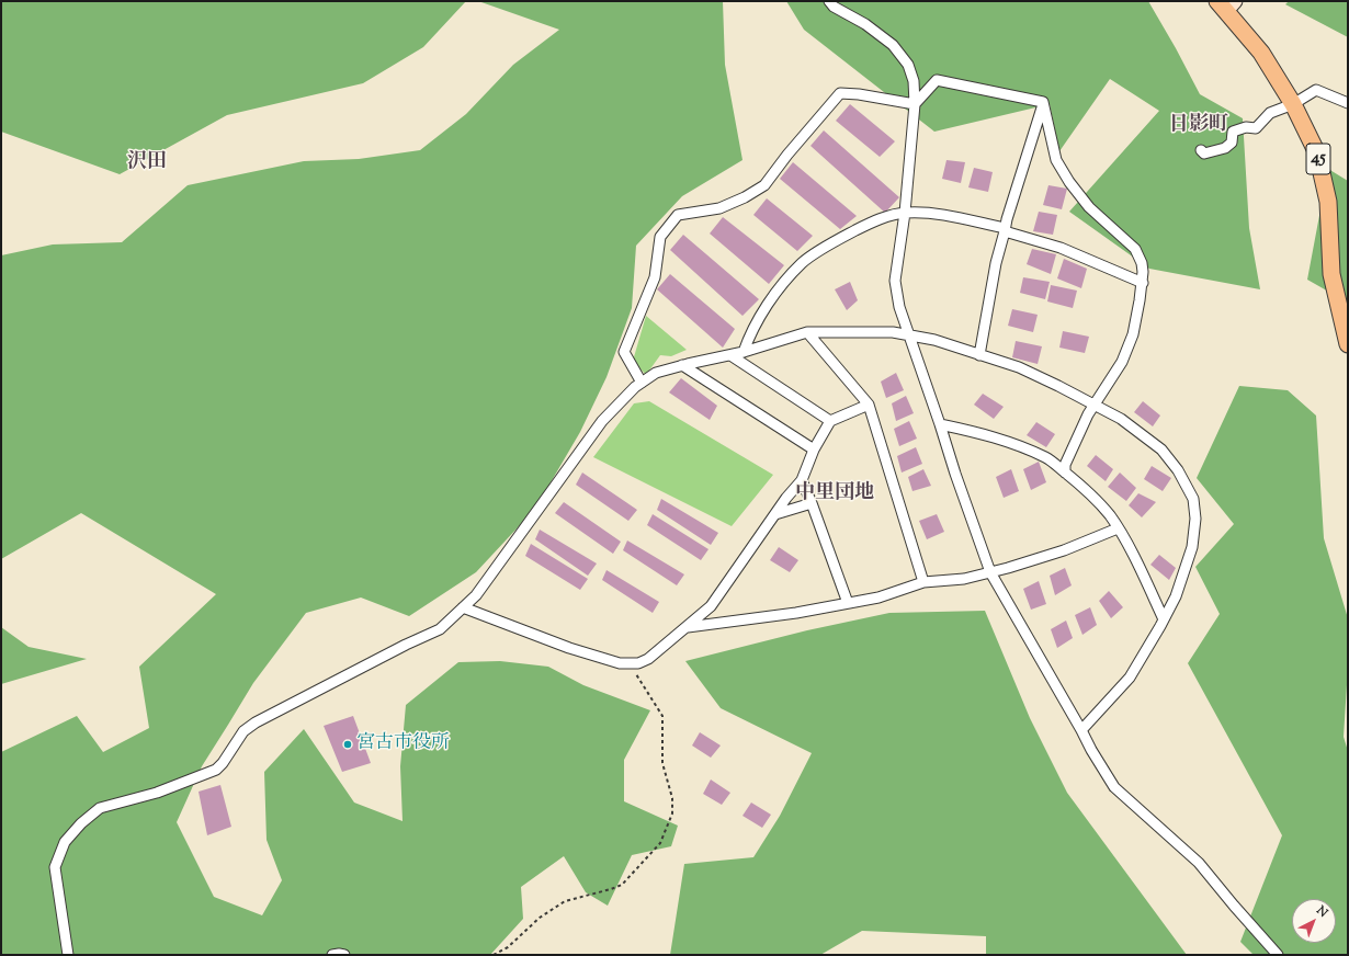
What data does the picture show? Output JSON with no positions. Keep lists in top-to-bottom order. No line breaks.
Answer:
{"streets":{"highway":["45"]},"districts":["日影町","沢田","中里団地"],"places":["宮古市役所"],"north":"top right"}
